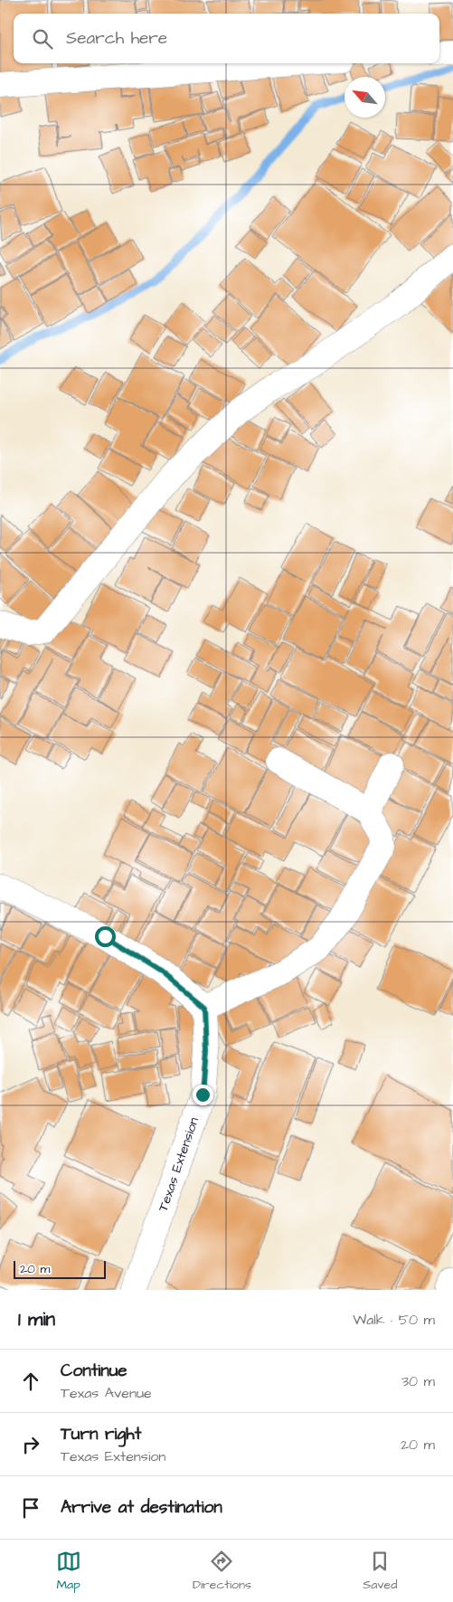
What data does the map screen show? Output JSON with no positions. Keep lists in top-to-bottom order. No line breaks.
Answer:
{"streets":{"street":["Texas Extension"]},"scale_bar":"20 m","north":"top left","page":{"search":"Search here","scale":"20 m","heading":["1 min","Walk · 50 m"],"list":[["Continue","Texas Avenue","30 m"],["Turn right","Texas Extension","20 m"],"Arrive at destination"],"nav":["Map","Directions","Saved"]}}
